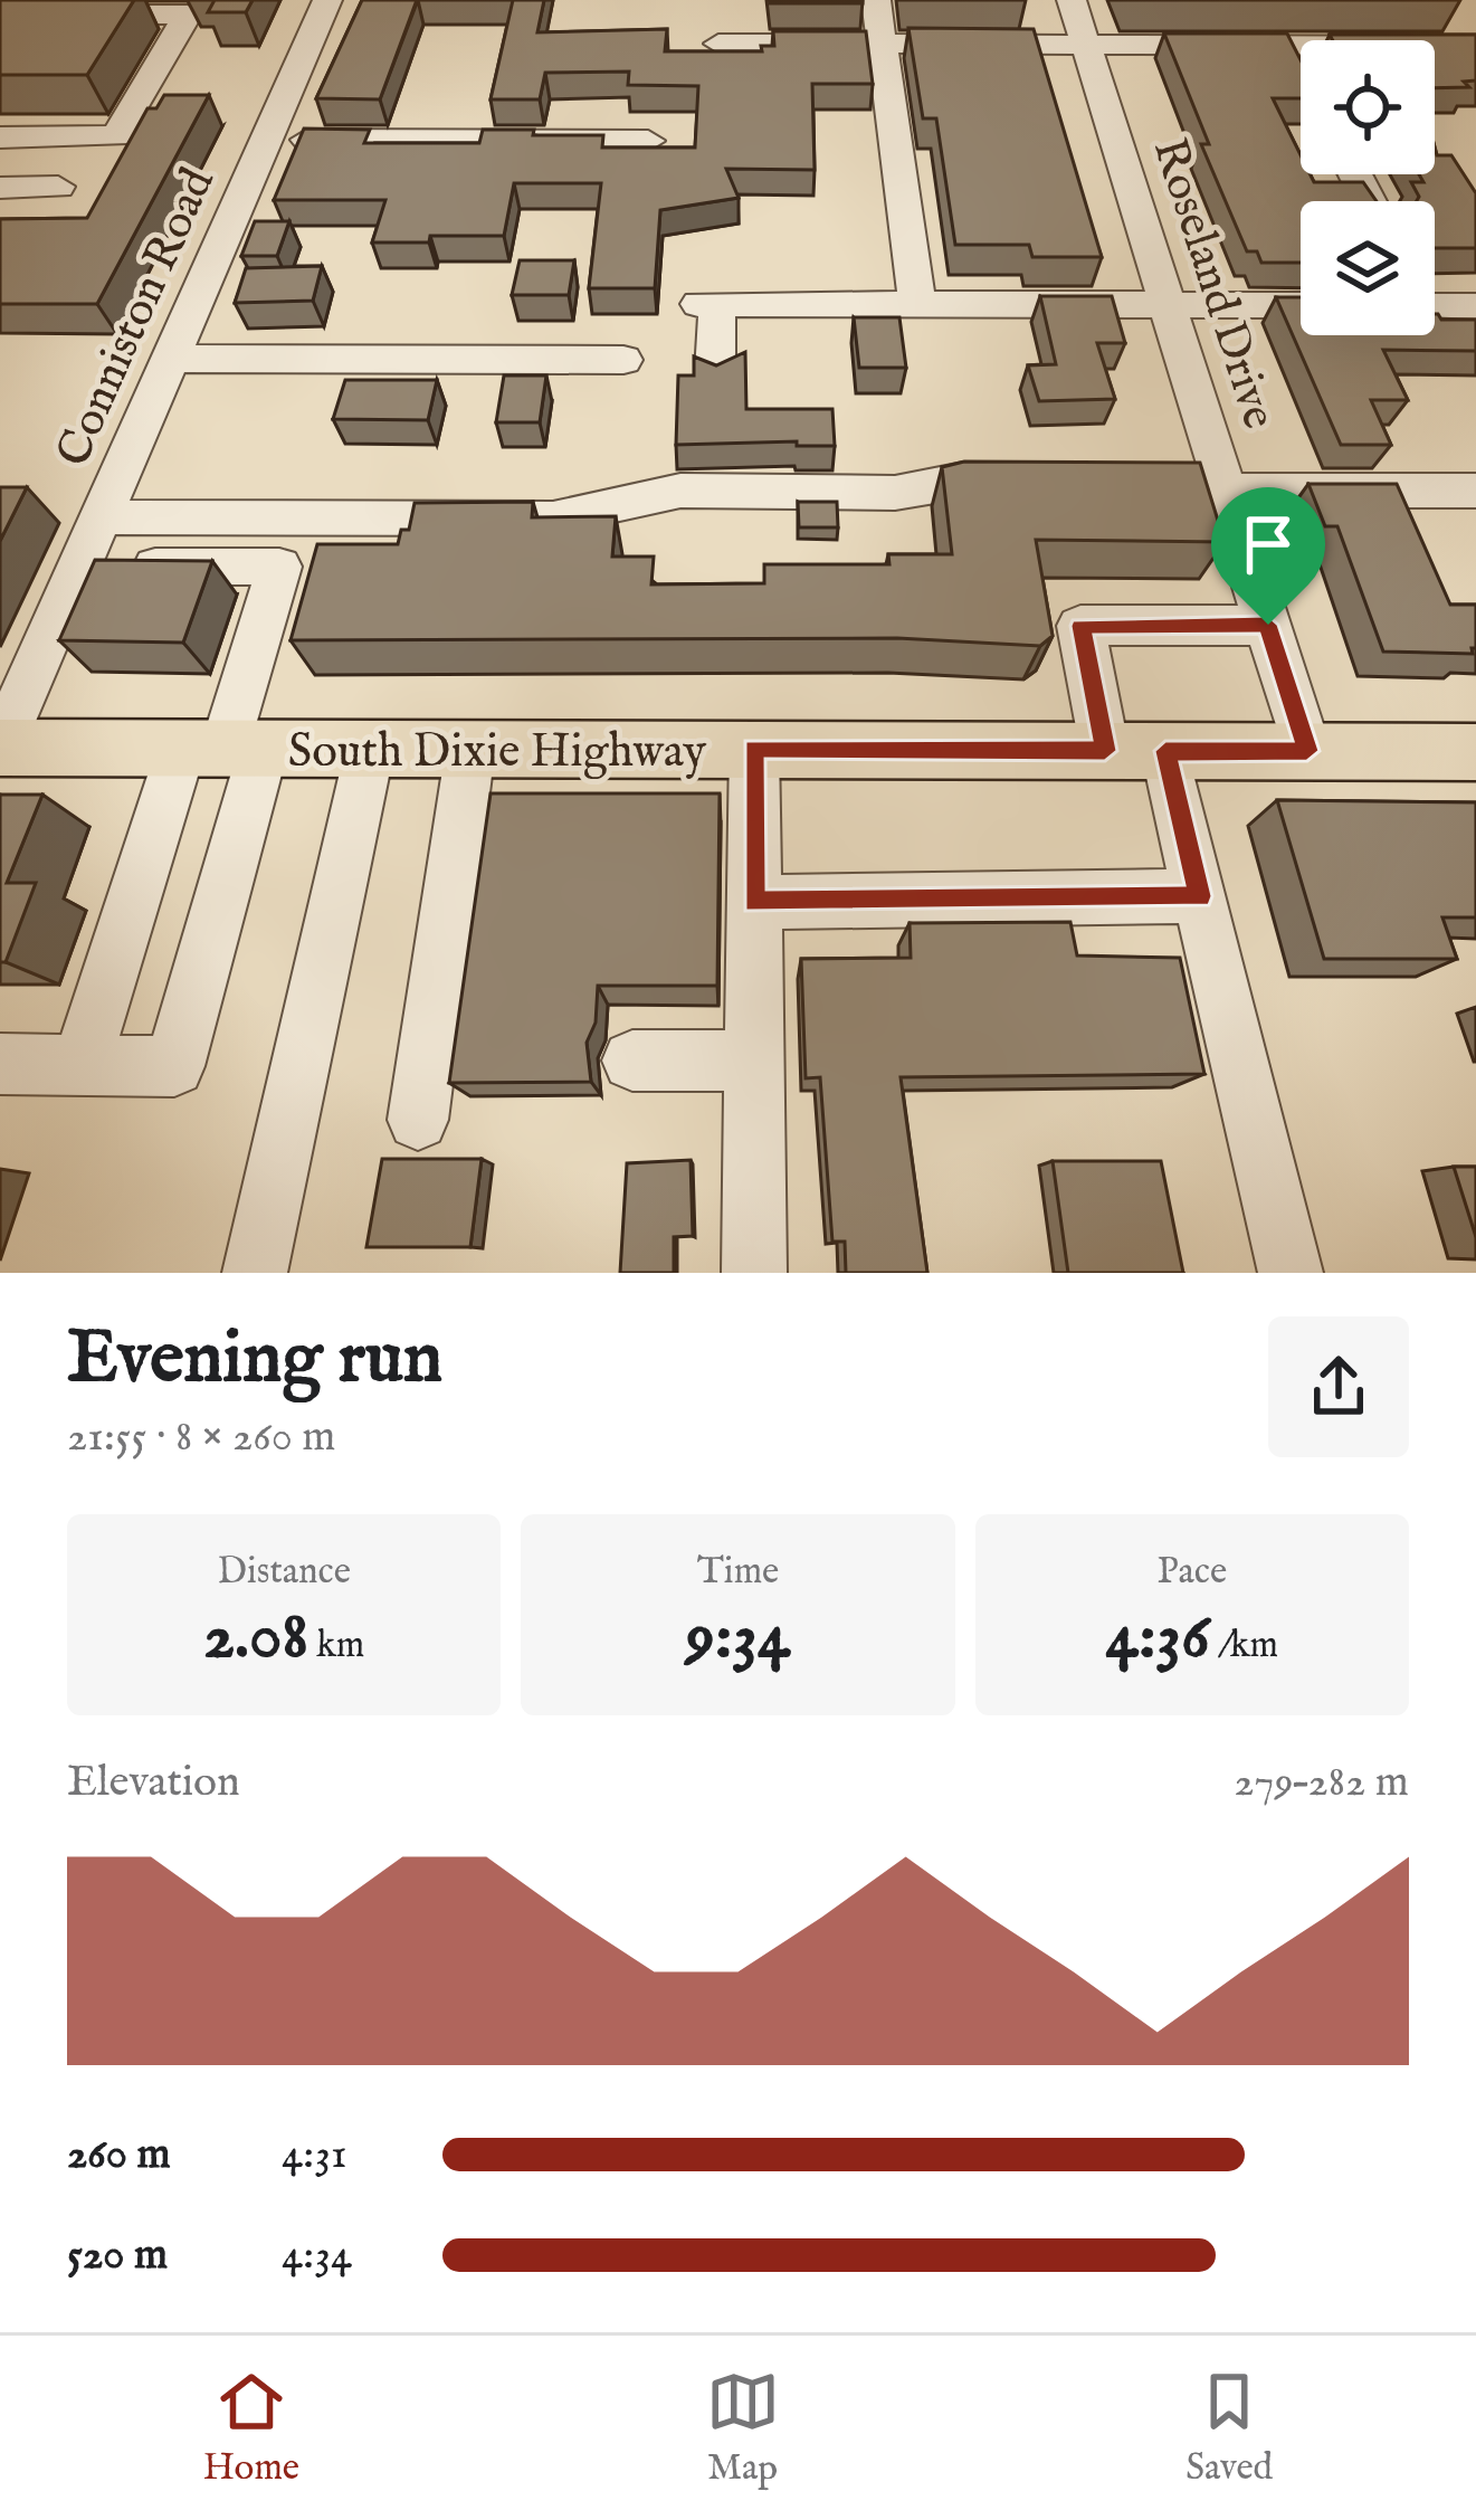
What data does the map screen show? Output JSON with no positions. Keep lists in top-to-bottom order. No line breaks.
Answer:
{"streets":{"main road":["South Dixie Highway"],"street":["Roseland Drive","Conniston Road"]},"crossings":[["Roseland Drive","South Dixie Highway"],["Conniston Road","South Dixie Highway"]],"page":{"heading":["Evening run","21:55 · 8 × 260 m"],"stats":[["Distance","2.08 km"],["Time","9:34"],["Pace","4:36 /km"]],"chart":["Elevation","279–282 m"],"list":[{"name":"260 m","note":"4:31"},{"name":"520 m","note":"4:34"}],"tabs":["Home","Map","Saved"]}}
